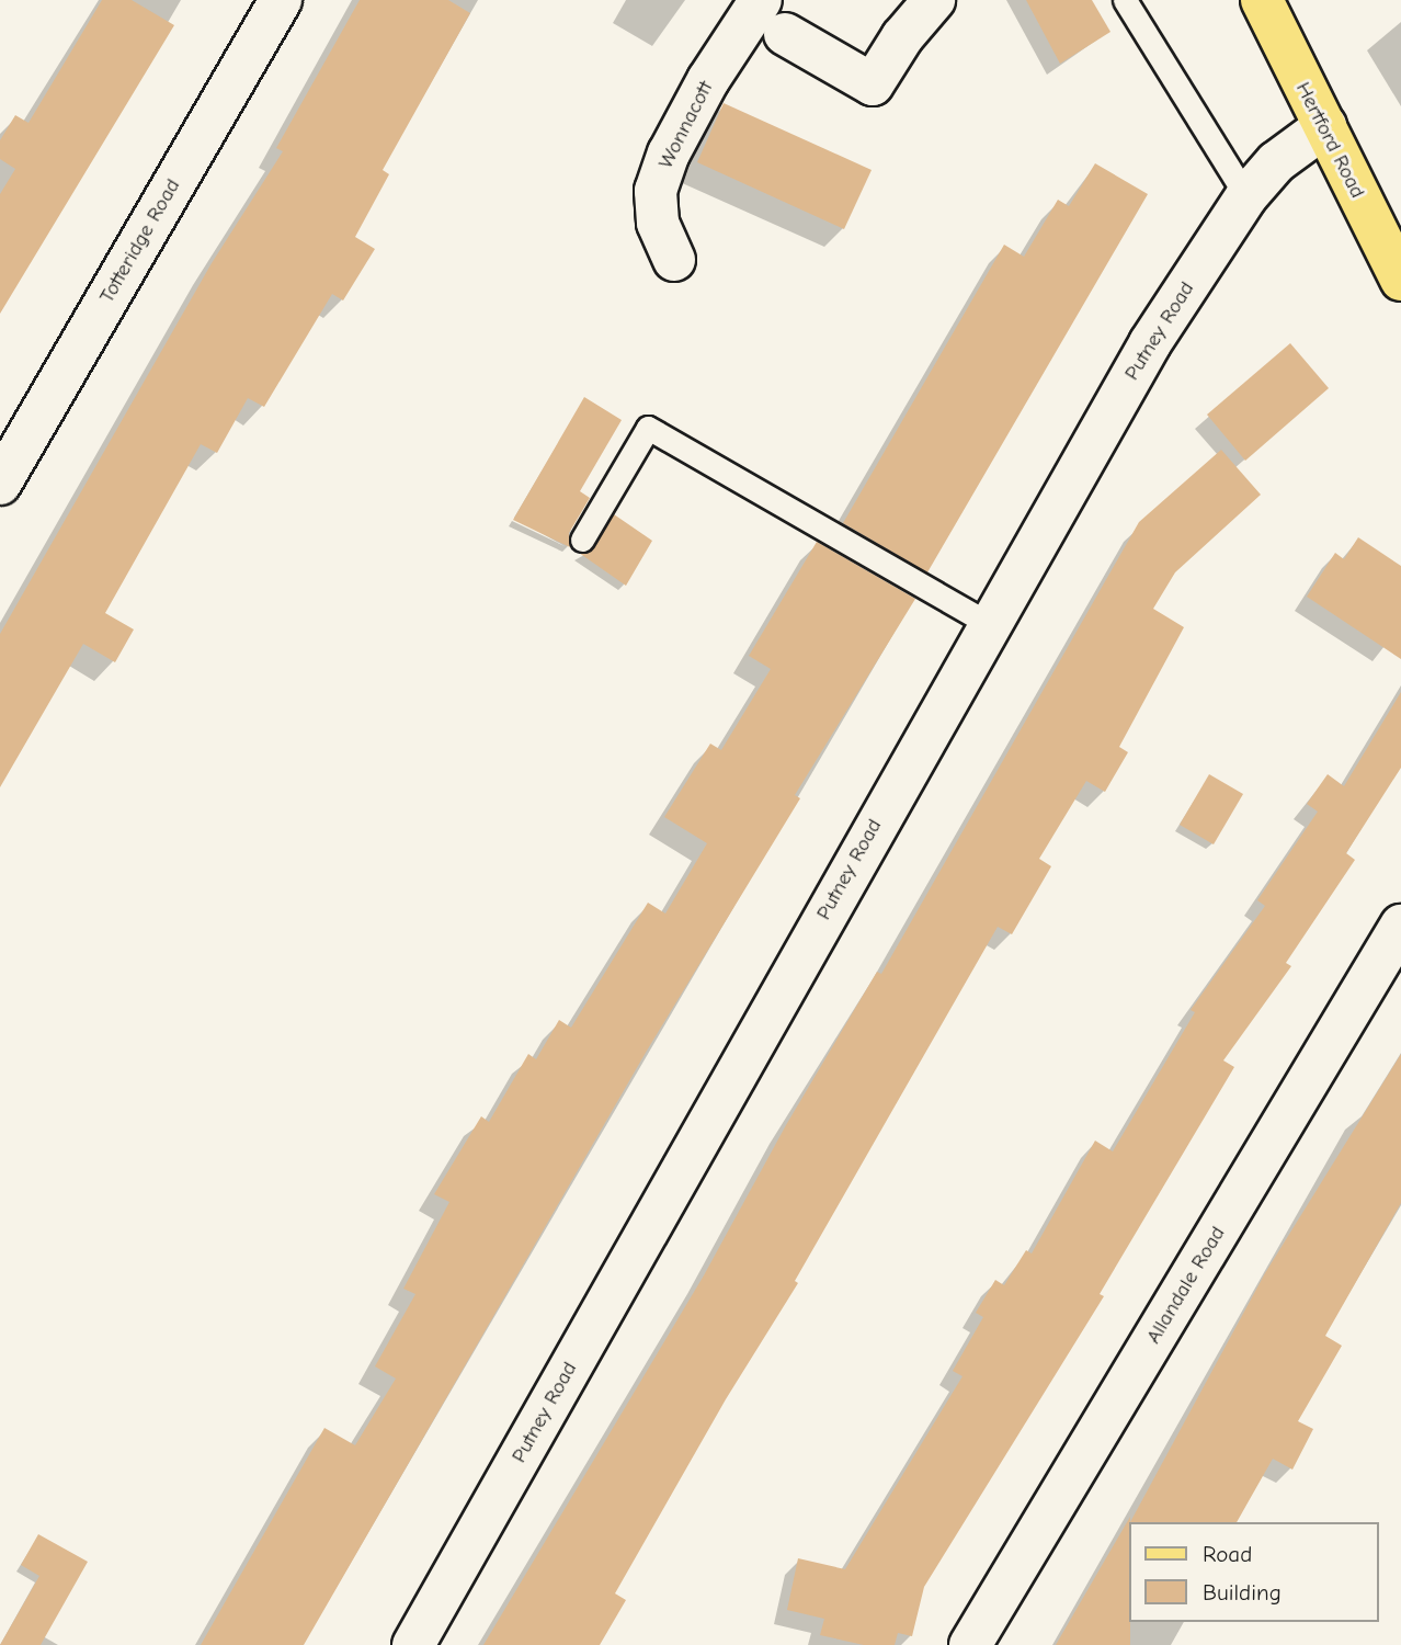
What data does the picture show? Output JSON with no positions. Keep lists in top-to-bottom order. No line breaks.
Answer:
{"streets":{"main road":["Hertford Road"],"street":["Wonnacott","Totteridge Road","Putney Road","Allandale Road"]},"crossings":[["Hertford Road","Putney Road"]],"legend":["Road","Building"]}
